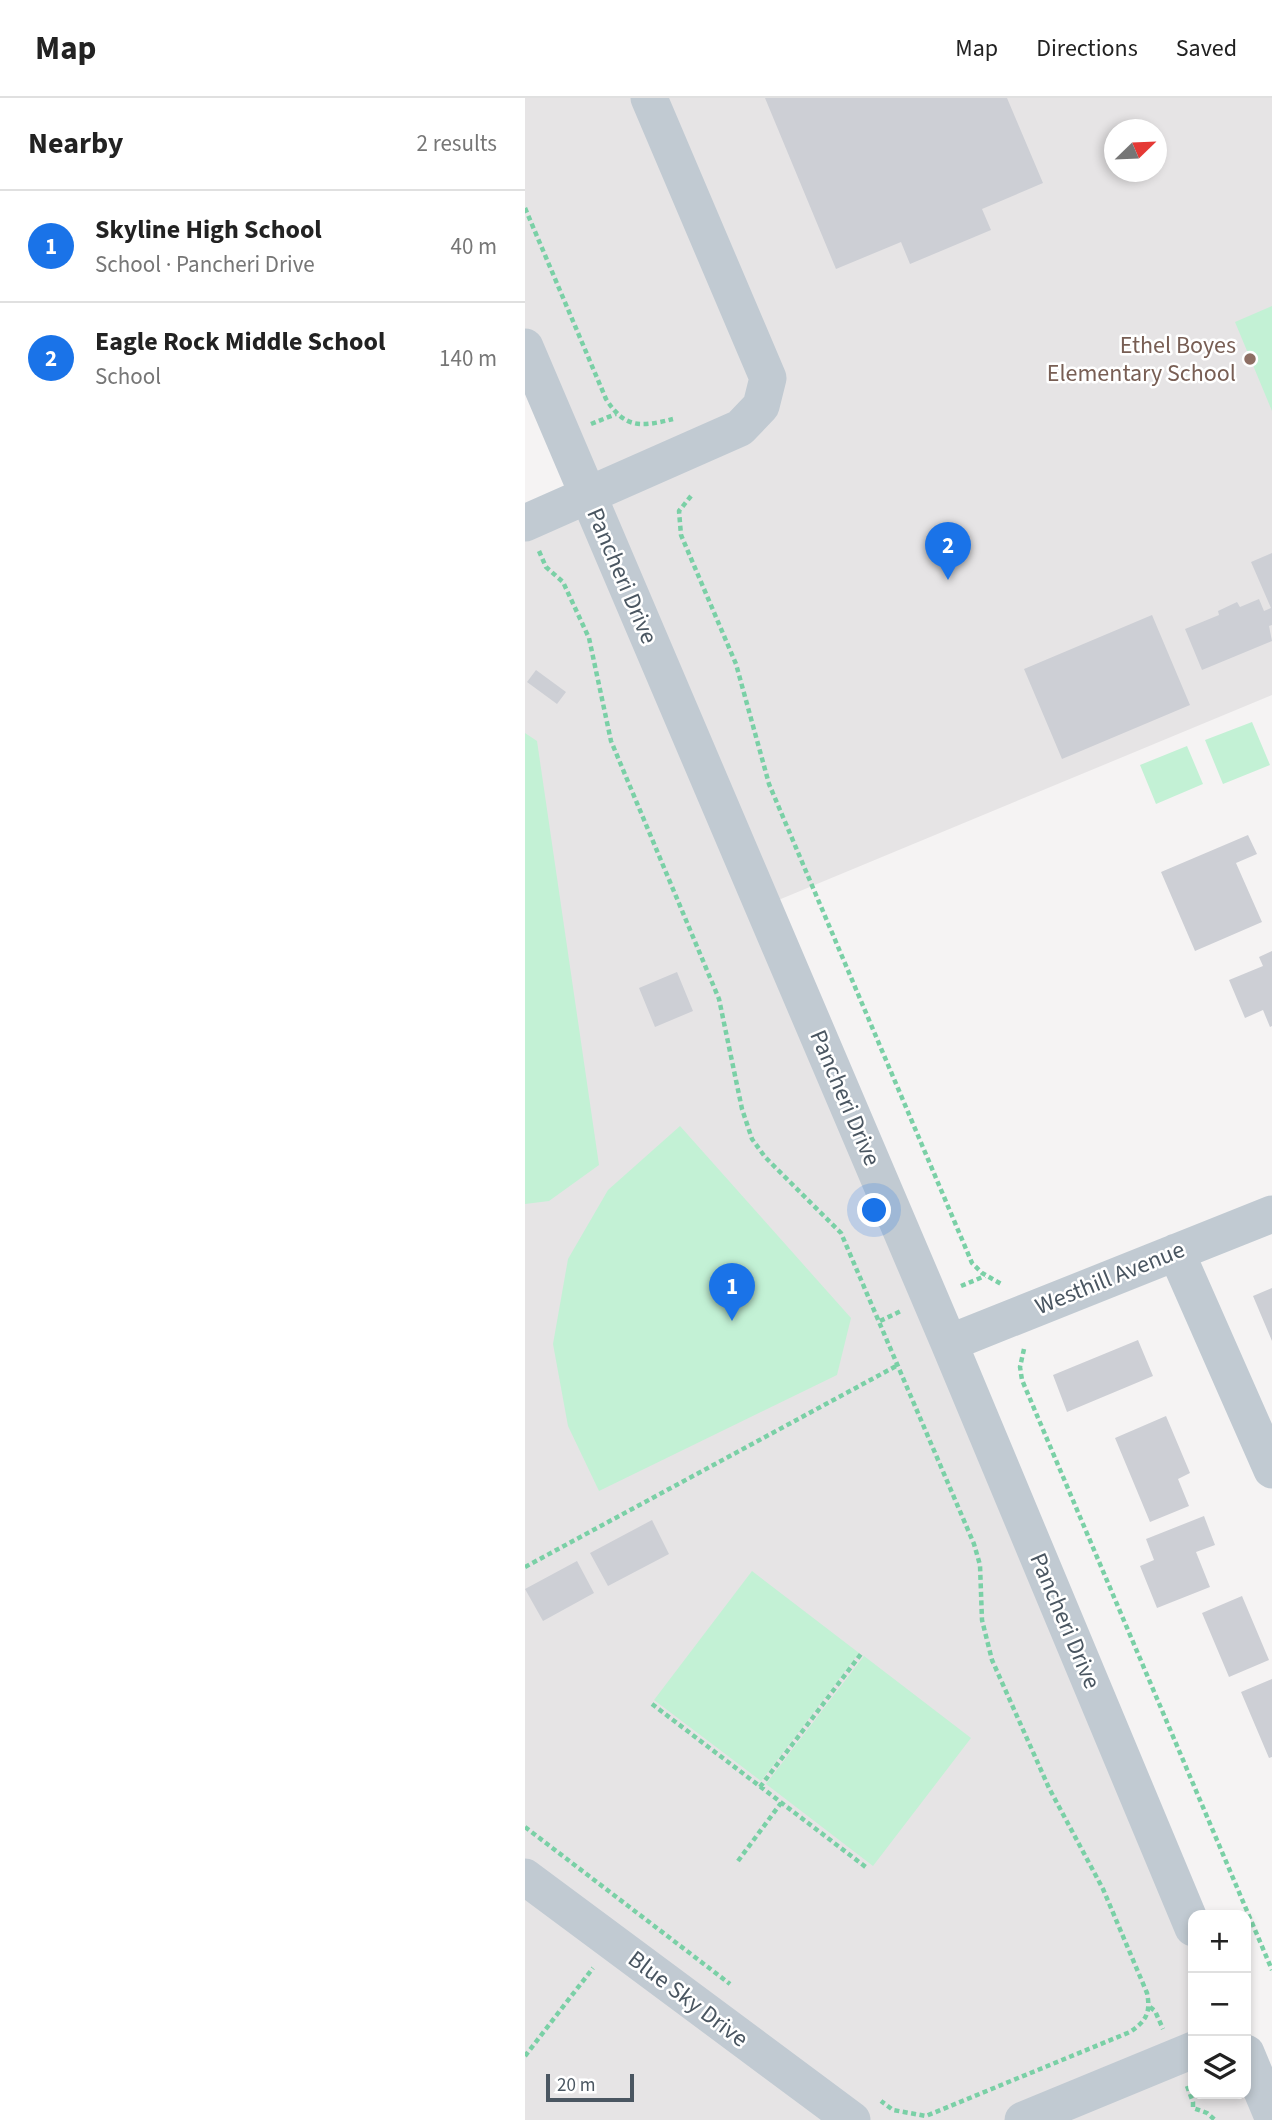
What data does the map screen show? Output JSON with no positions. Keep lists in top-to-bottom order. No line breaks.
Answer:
{"streets":{"street":["Pancheri Drive","Westhill Avenue","Blue Sky Drive"]},"crossings":[["Pancheri Drive","Westhill Avenue"]],"places":["Ethel Boyes Elementary School"],"scale_bar":"20 m","north":"top right","page":{"header":"Map","nav":["Map","Directions","Saved"],"heading":["Nearby","2 results"],"list":[{"mark":"1","name":"Skyline High School","note":"School · Pancheri Drive","value":"40 m"},{"mark":"2","name":"Eagle Rock Middle School","note":"School","value":"140 m"}],"pins":["2","1"],"map_buttons":["+","−"],"scale":"20 m"}}
